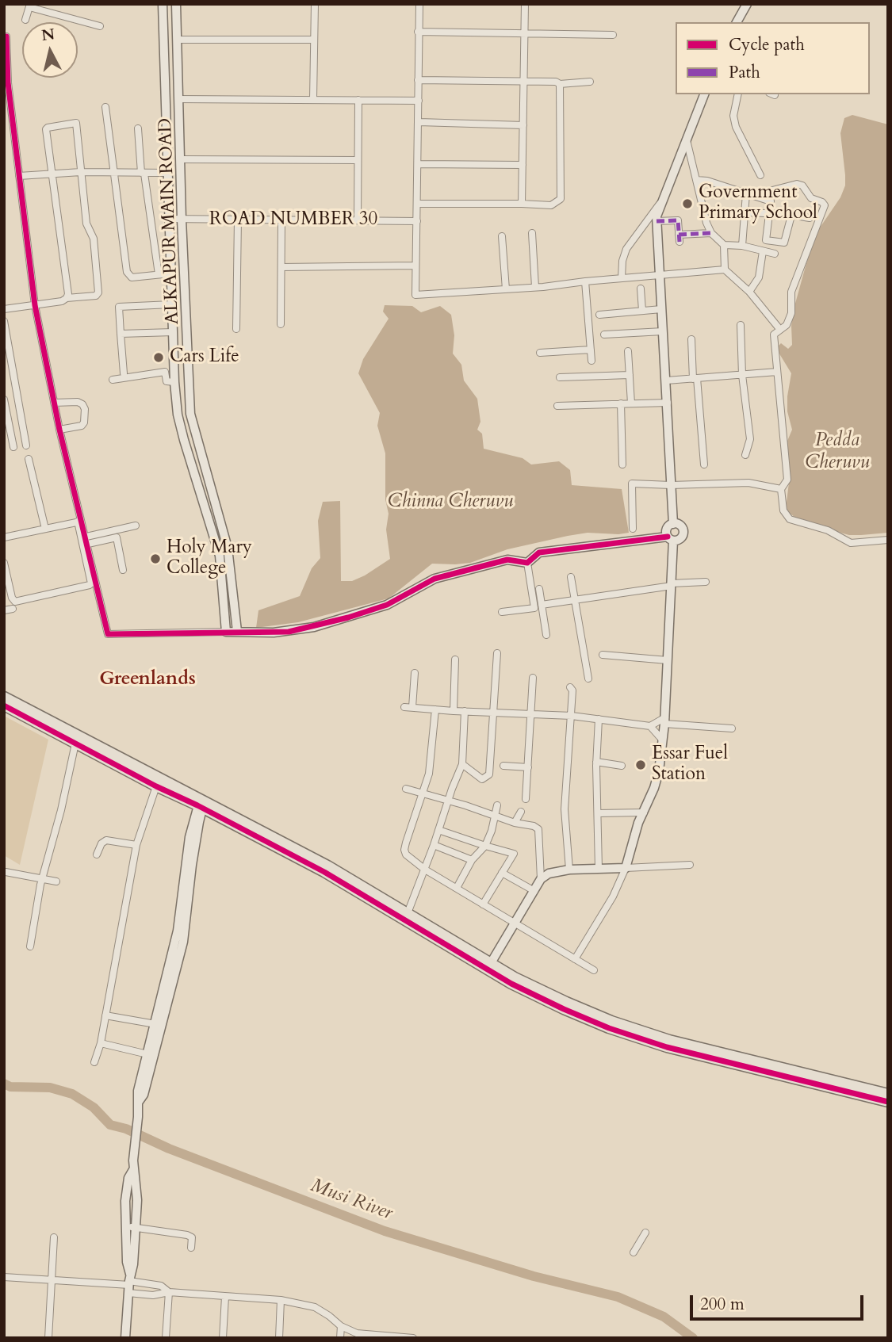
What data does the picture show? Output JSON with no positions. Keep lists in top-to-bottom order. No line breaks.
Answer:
{"streets":{"street":["ROAD NUMBER 30","ALKAPUR MAIN ROAD"]},"crossings":[["ROAD NUMBER 30","ALKAPUR MAIN ROAD"]],"districts":["Greenlands"],"water":["Pedda Cheruvu","Chinna Cheruvu","Musi River"],"places":["Government Primary School","Cars Life","Holy Mary College","Essar Fuel Station"],"legend":["Cycle path","Path"],"scale_bar":"200 m","north":"top"}
